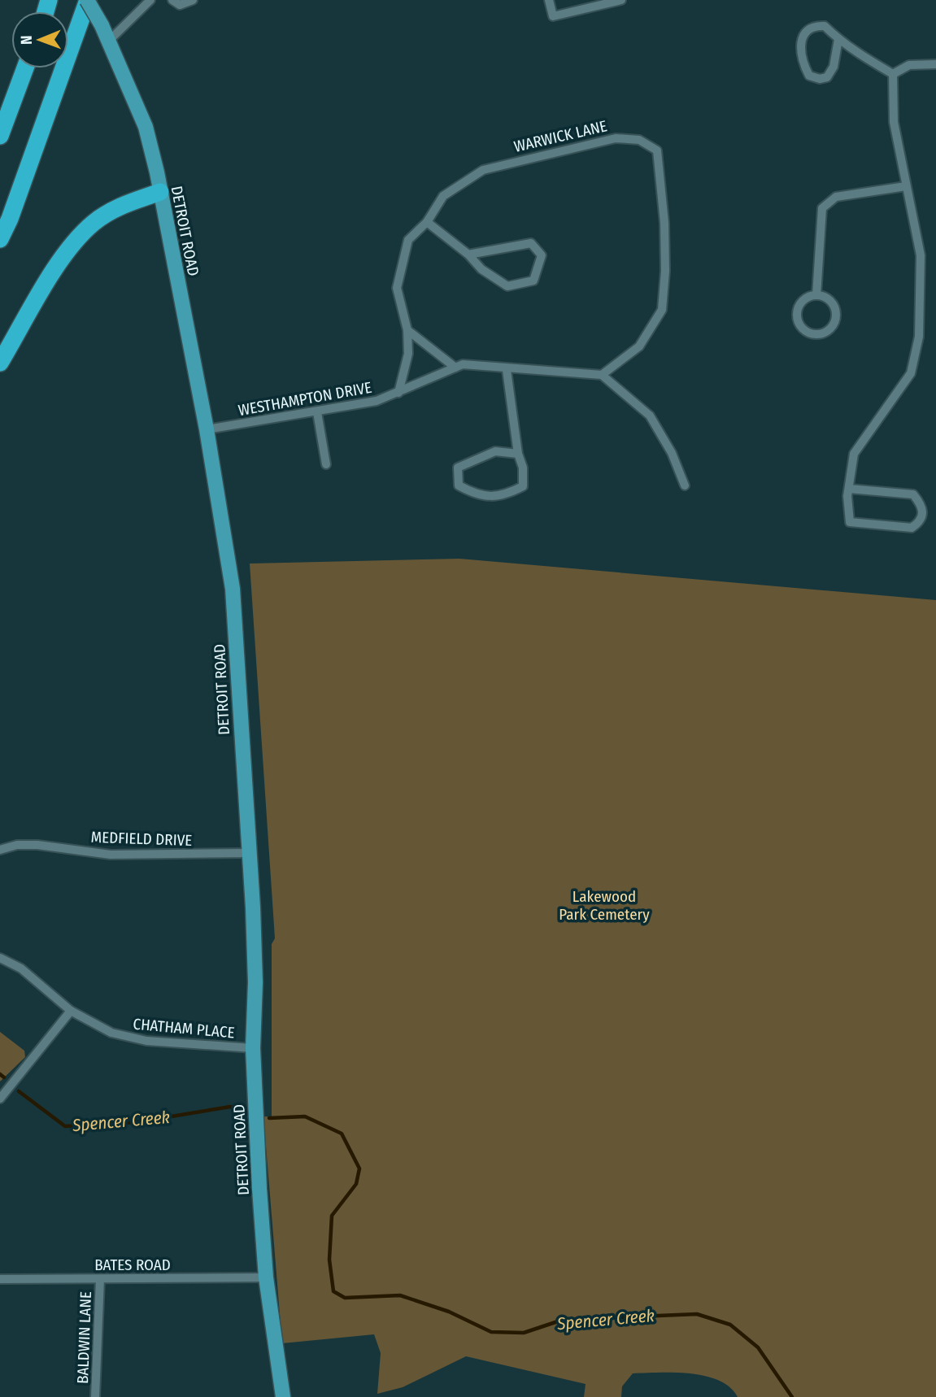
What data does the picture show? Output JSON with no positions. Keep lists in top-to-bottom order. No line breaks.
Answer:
{"streets":{"main road":["DETROIT ROAD"],"street":["WARWICK LANE","WESTHAMPTON DRIVE","MEDFIELD DRIVE","CHATHAM PLACE","BATES ROAD","BALDWIN LANE"]},"crossings":[["WARWICK LANE","WESTHAMPTON DRIVE"],["DETROIT ROAD","WESTHAMPTON DRIVE"],["DETROIT ROAD","MEDFIELD DRIVE"],["DETROIT ROAD","CHATHAM PLACE"],["DETROIT ROAD","BATES ROAD"],["BATES ROAD","BALDWIN LANE"]],"water":["Spencer Creek"],"parks":["Lakewood Park Cemetery"],"north":"left"}
